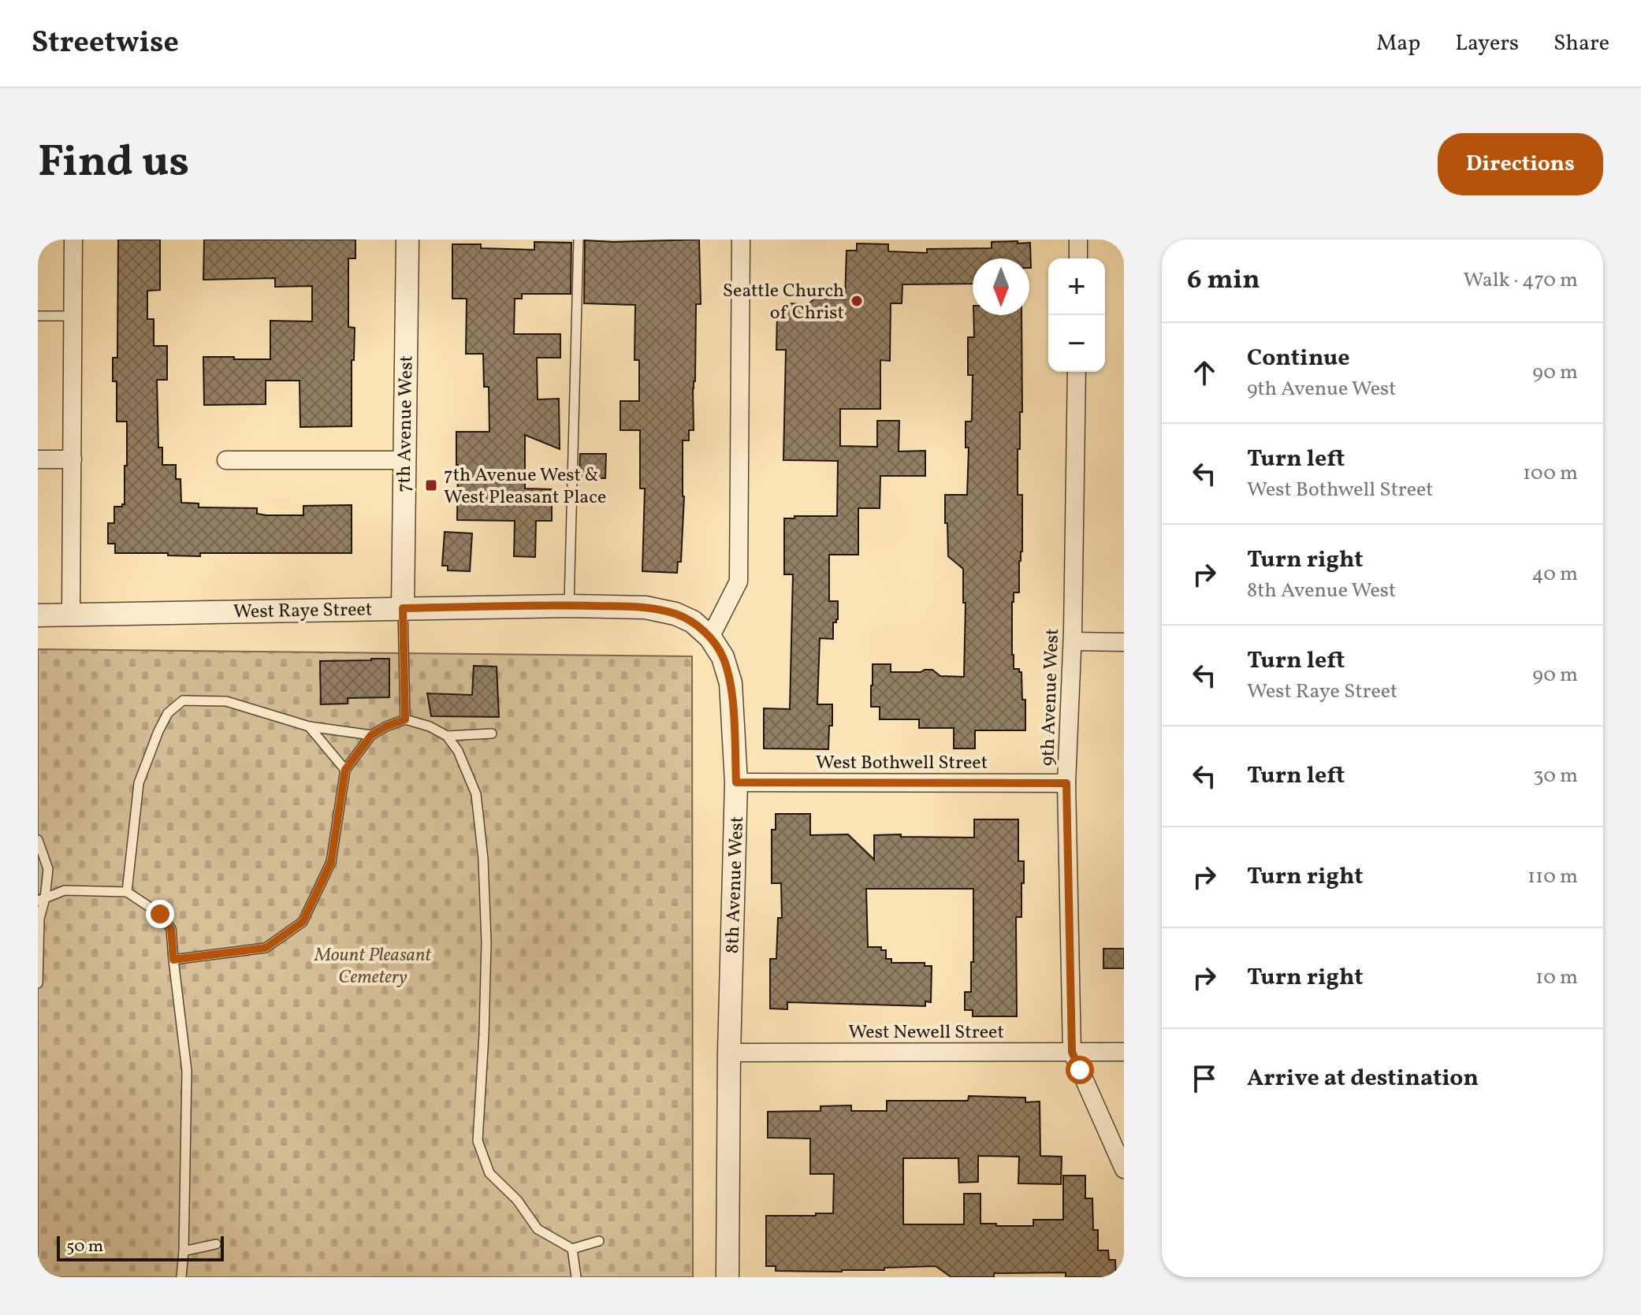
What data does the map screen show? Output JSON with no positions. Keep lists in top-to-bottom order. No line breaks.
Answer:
{"streets":{"street":["7th Avenue West","West Raye Street","9th Avenue West","West Bothwell Street","8th Avenue West","West Newell Street"]},"crossings":[["7th Avenue West","West Raye Street"],["West Raye Street","8th Avenue West"],["9th Avenue West","West Bothwell Street"],["9th Avenue West","West Newell Street"],["West Bothwell Street","8th Avenue West"],["8th Avenue West","West Newell Street"]],"parks":["Mount Pleasant Cemetery"],"places":{"other":["Seattle Church of Christ"],"transit":["7th Avenue West & West Pleasant Place"]},"scale_bar":"50 m","north":"bottom","page":{"header":"Streetwise","nav":["Map","Layers","Share"],"title":"Find us","buttons":"Directions","heading":["6 min","Walk · 470 m"],"map_buttons":["+","−"],"list":[["Continue","9th Avenue West","90 m"],["Turn left","West Bothwell Street","100 m"],["Turn right","8th Avenue West","40 m"],["Turn left","West Raye Street","90 m"],["Turn left","30 m"],["Turn right","110 m"],["Turn right","10 m"],"Arrive at destination"],"scale":"50 m"}}
